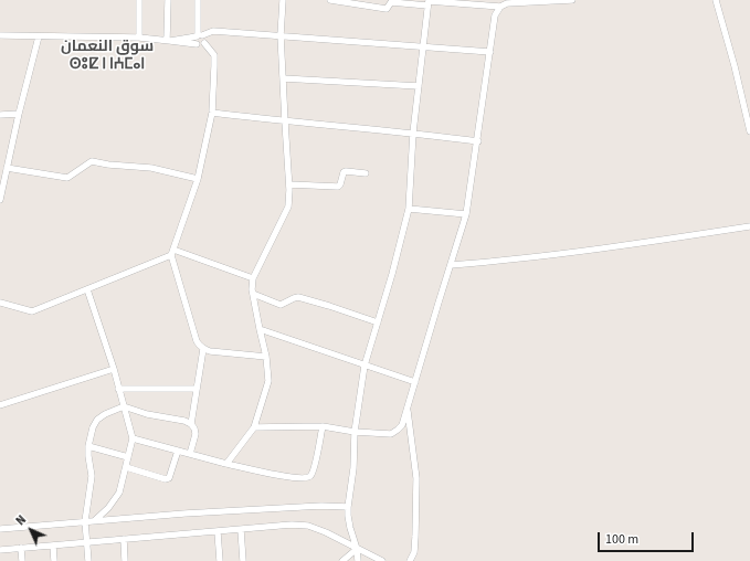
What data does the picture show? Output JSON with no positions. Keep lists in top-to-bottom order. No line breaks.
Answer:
{"districts":["سوق النعمان ⵙⵓⵇ ⵏ ⵏⵄⵎⴰⵏ"],"scale_bar":"100 m","north":"top left"}
